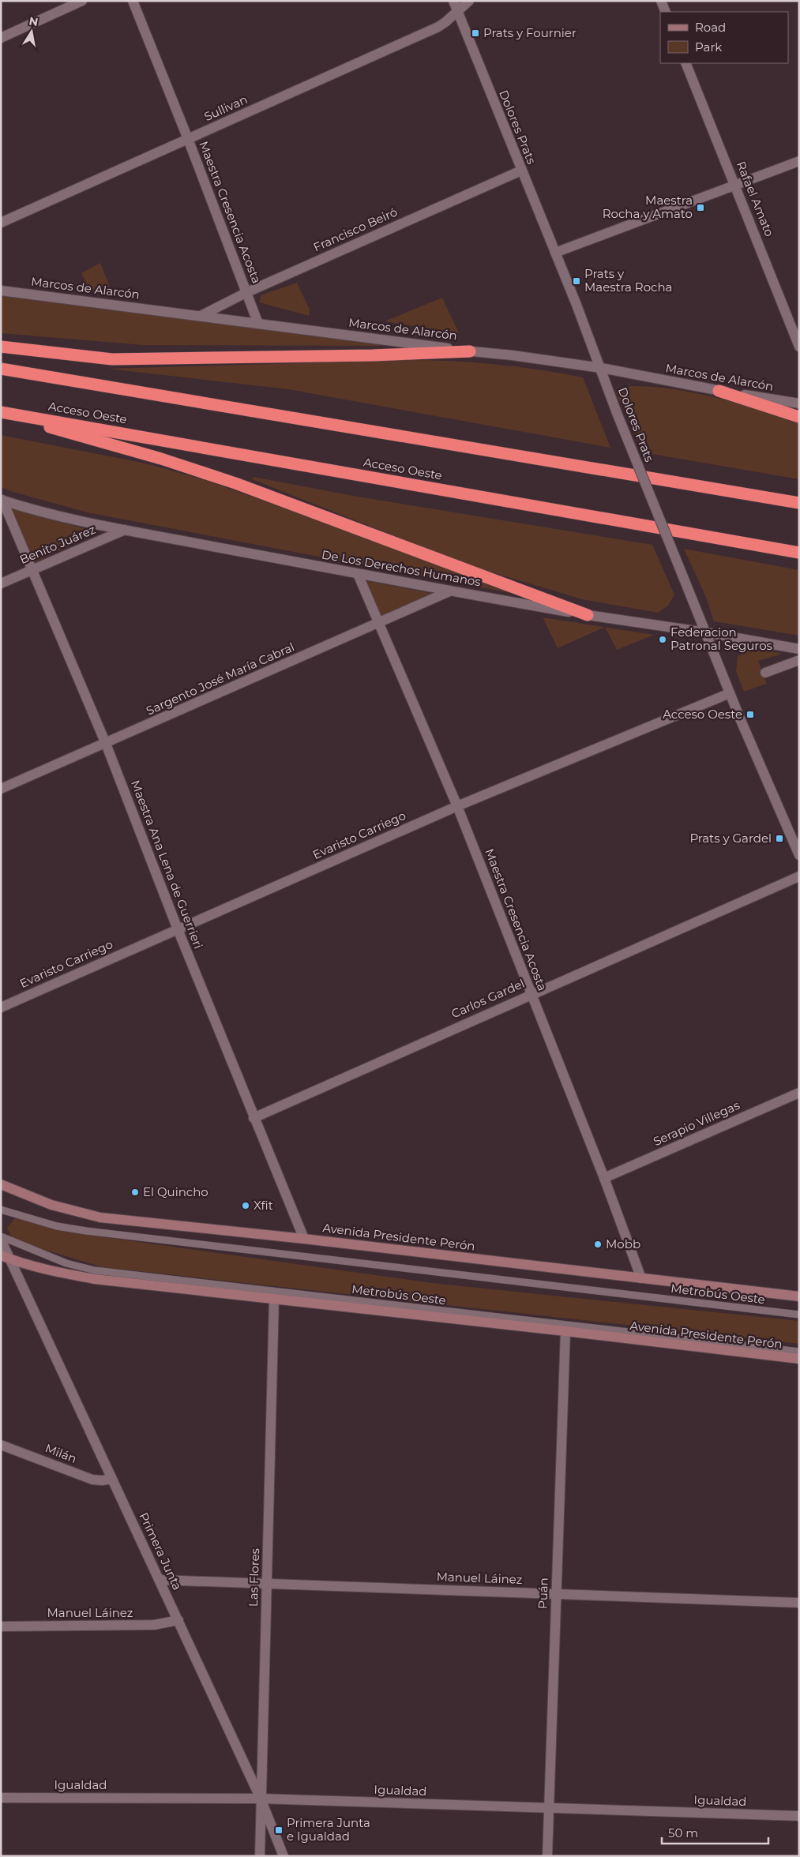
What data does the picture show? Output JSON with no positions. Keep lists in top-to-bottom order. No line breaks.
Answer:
{"streets":{"highway":["Acceso Oeste"],"main road":["Avenida Presidente Perón"],"street":["Sullivan","Dolores Prats","Rafael Amato","Maestra Cresencia Acosta","Francisco Beiró","Marcos de Alarcón","Benito Juárez","De Los Derechos Humanos","Sargento José María Cabral","Evaristo Carriego","Maestra Ana Lena de Guerrieri","Carlos Gardel","Serapio Villegas","Milán","Primera Junta","Las Flores","Manuel Láinez","Puán","Igualdad"],"lane":["Metrobús Oeste"]},"crossings":[["Sullivan","Dolores Prats"],["Sullivan","Maestra Cresencia Acosta"],["Dolores Prats","Francisco Beiró"],["Dolores Prats","Marcos de Alarcón"],["Dolores Prats","De Los Derechos Humanos"],["Dolores Prats","Evaristo Carriego"],["Maestra Cresencia Acosta","Francisco Beiró"],["Maestra Cresencia Acosta","Marcos de Alarcón"],["Maestra Cresencia Acosta","De Los Derechos Humanos"],["Maestra Cresencia Acosta","Sargento José María Cabral"],["Maestra Cresencia Acosta","Evaristo Carriego"],["Maestra Cresencia Acosta","Carlos Gardel"],["Maestra Cresencia Acosta","Serapio Villegas"],["Maestra Cresencia Acosta","Avenida Presidente Perón"],["Francisco Beiró","Marcos de Alarcón"],["Benito Juárez","De Los Derechos Humanos"],["Benito Juárez","Maestra Ana Lena de Guerrieri"],["De Los Derechos Humanos","Sargento José María Cabral"],["De Los Derechos Humanos","Maestra Ana Lena de Guerrieri"],["Sargento José María Cabral","Maestra Ana Lena de Guerrieri"],["Evaristo Carriego","Maestra Ana Lena de Guerrieri"],["Maestra Ana Lena de Guerrieri","Carlos Gardel"],["Maestra Ana Lena de Guerrieri","Avenida Presidente Perón"],["Avenida Presidente Perón","Primera Junta"],["Avenida Presidente Perón","Las Flores"],["Avenida Presidente Perón","Puán"],["Milán","Primera Junta"],["Primera Junta","Las Flores"],["Primera Junta","Manuel Láinez"],["Primera Junta","Igualdad"],["Las Flores","Manuel Láinez"],["Las Flores","Igualdad"],["Manuel Láinez","Puán"],["Puán","Igualdad"]],"places":{"transit":["Prats y Fournier","Maestra Rocha y Amato","Prats y Maestra Rocha","Acceso Oeste","Prats y Gardel","Primera Junta e Igualdad"],"other":["Federacion Patronal Seguros","El Quincho","Xfit","Mobb"]},"legend":["Road","Park"],"scale_bar":"50 m","north":"top"}
